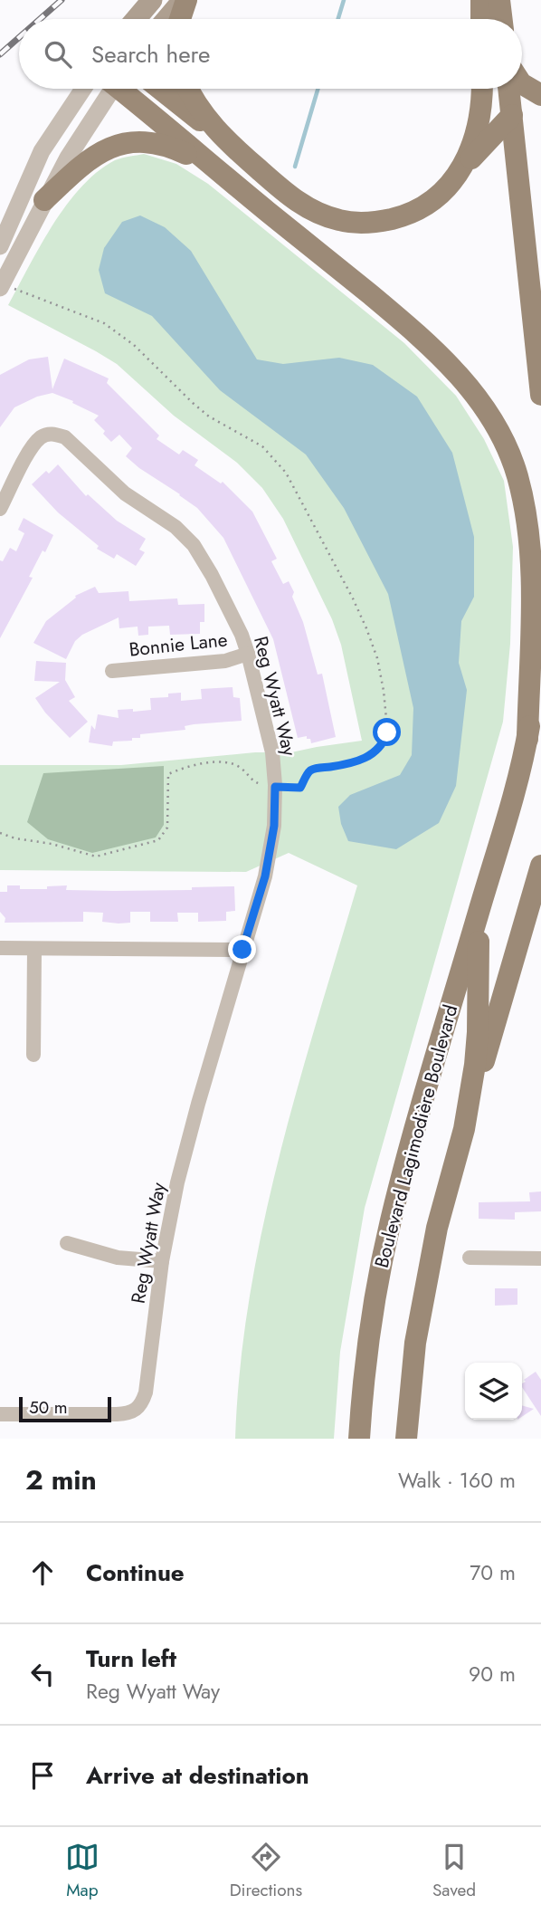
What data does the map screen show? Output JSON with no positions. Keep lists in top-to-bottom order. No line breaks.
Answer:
{"streets":{"main road":["Boulevard Lagimodière Boulevard"],"street":["Bonnie Lane","Reg Wyatt Way"]},"crossings":[["Bonnie Lane","Reg Wyatt Way"]],"scale_bar":"50 m","page":{"search":"Search here","scale":"50 m","heading":["2 min","Walk · 160 m"],"list":[["Continue","70 m"],["Turn left","Reg Wyatt Way","90 m"],"Arrive at destination"],"nav":["Map","Directions","Saved"]}}
